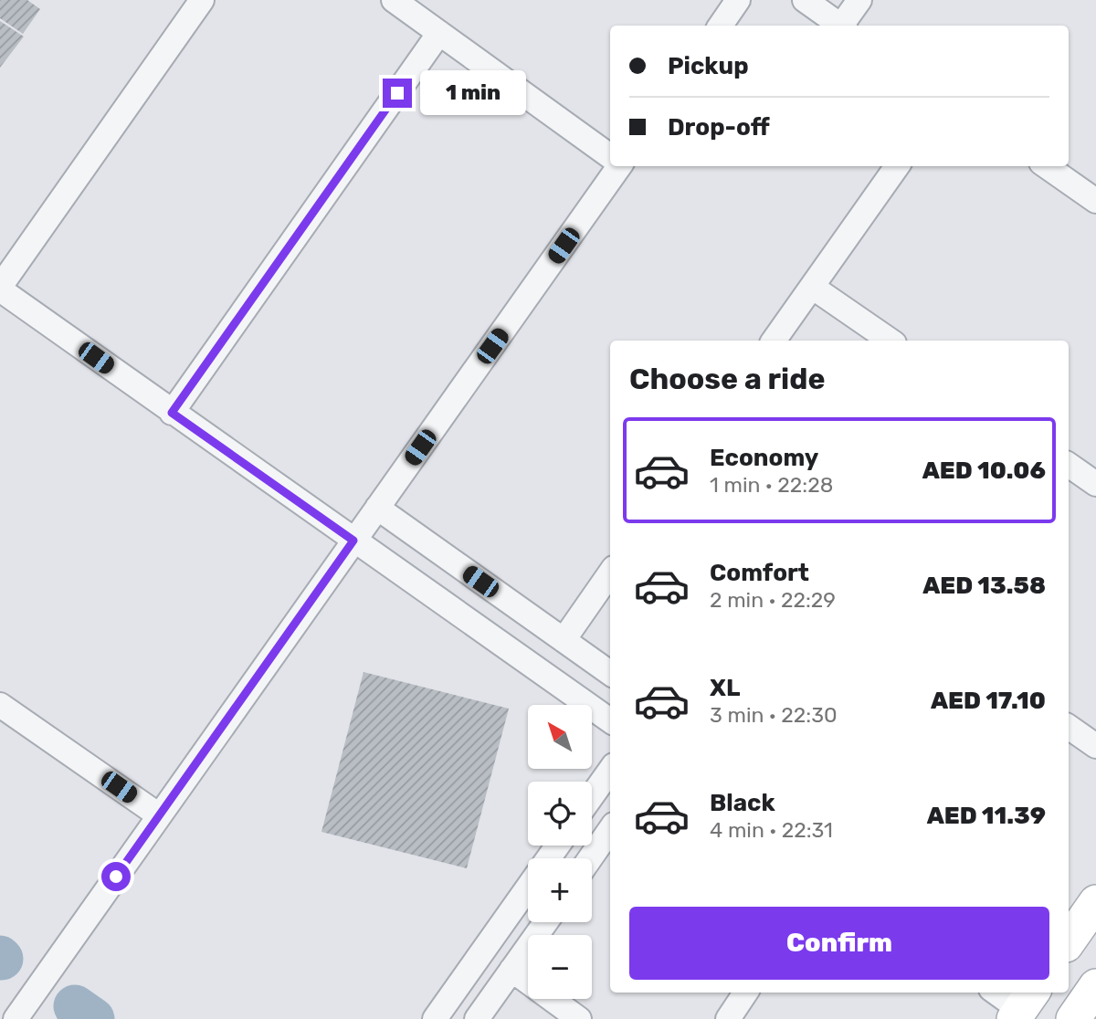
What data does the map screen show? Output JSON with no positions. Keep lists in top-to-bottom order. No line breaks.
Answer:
{"north":"top left","page":{"banner":["Pickup","Drop-off"],"bubble":"1 min","heading":"Choose a ride","list":[{"name":"Economy","note":"1 min · 22:28","value":"AED 10.06"},{"name":"Comfort","note":"2 min · 22:29","value":"AED 13.58"},{"name":"XL","note":"3 min · 22:30","value":"AED 17.10"},{"name":"Black","note":"4 min · 22:31","value":"AED 11.39"}],"map_buttons":["+","−"],"buttons":"Confirm"}}
